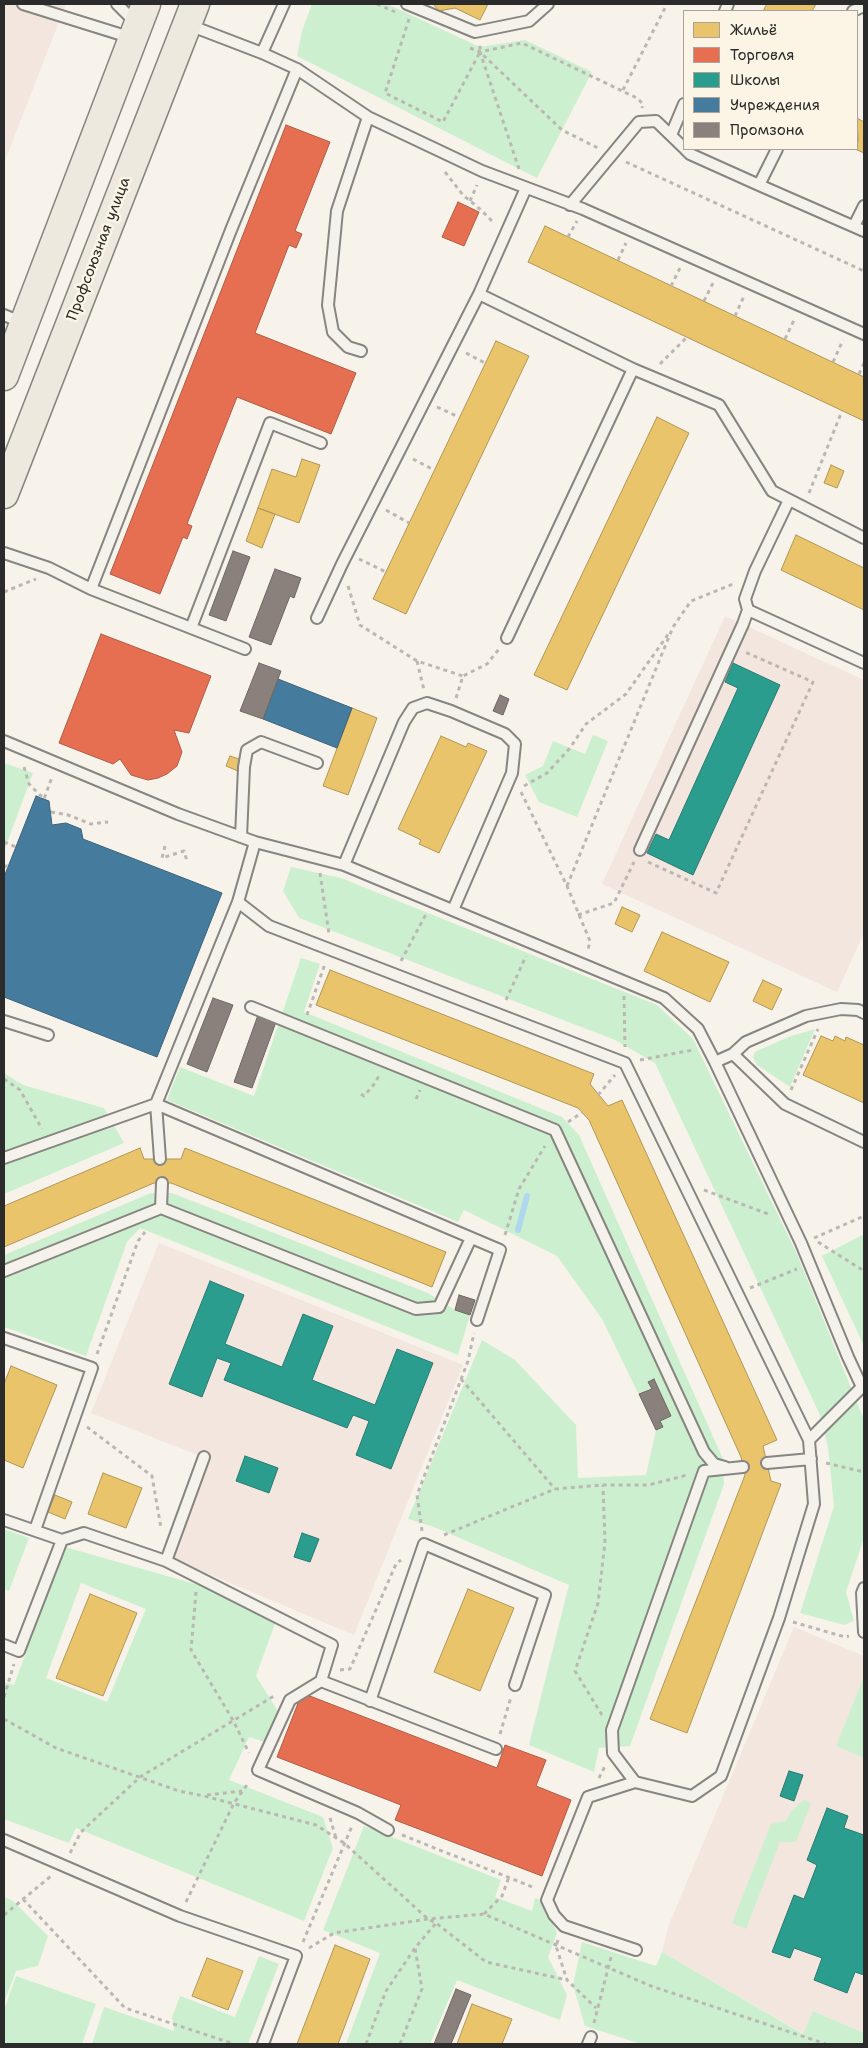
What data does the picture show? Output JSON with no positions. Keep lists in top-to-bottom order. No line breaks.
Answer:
{"streets":{"main road":["Профсоюзная улица"]},"legend":["Жильё","Торговля","Школы","Учреждения","Промзона"]}
